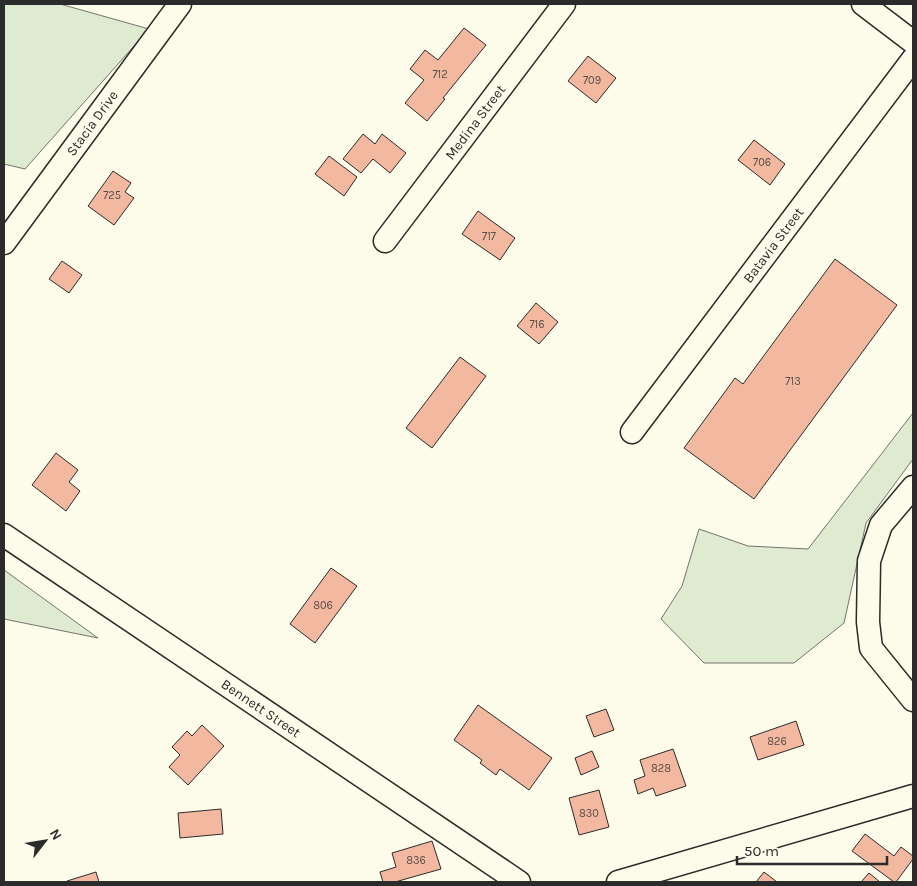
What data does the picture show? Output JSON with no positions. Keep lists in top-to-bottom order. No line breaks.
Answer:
{"streets":{"street":["Medina Street","Stacia Drive","Batavia Street","Bennett Street"]},"house_numbers":["712","709","706","725","717","716","713","806","826","828","830","836"],"scale_bar":"50 m","north":"top right"}
